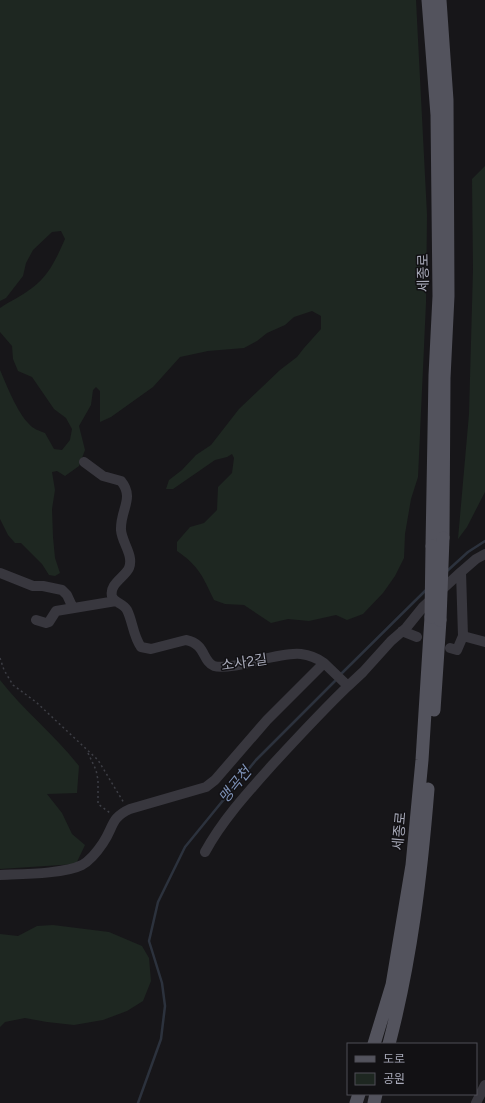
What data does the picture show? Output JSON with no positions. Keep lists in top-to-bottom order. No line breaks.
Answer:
{"streets":{"main road":["세종로"],"street":["소사2길"]},"water":["맹곡천"],"legend":["도로","공원"]}
